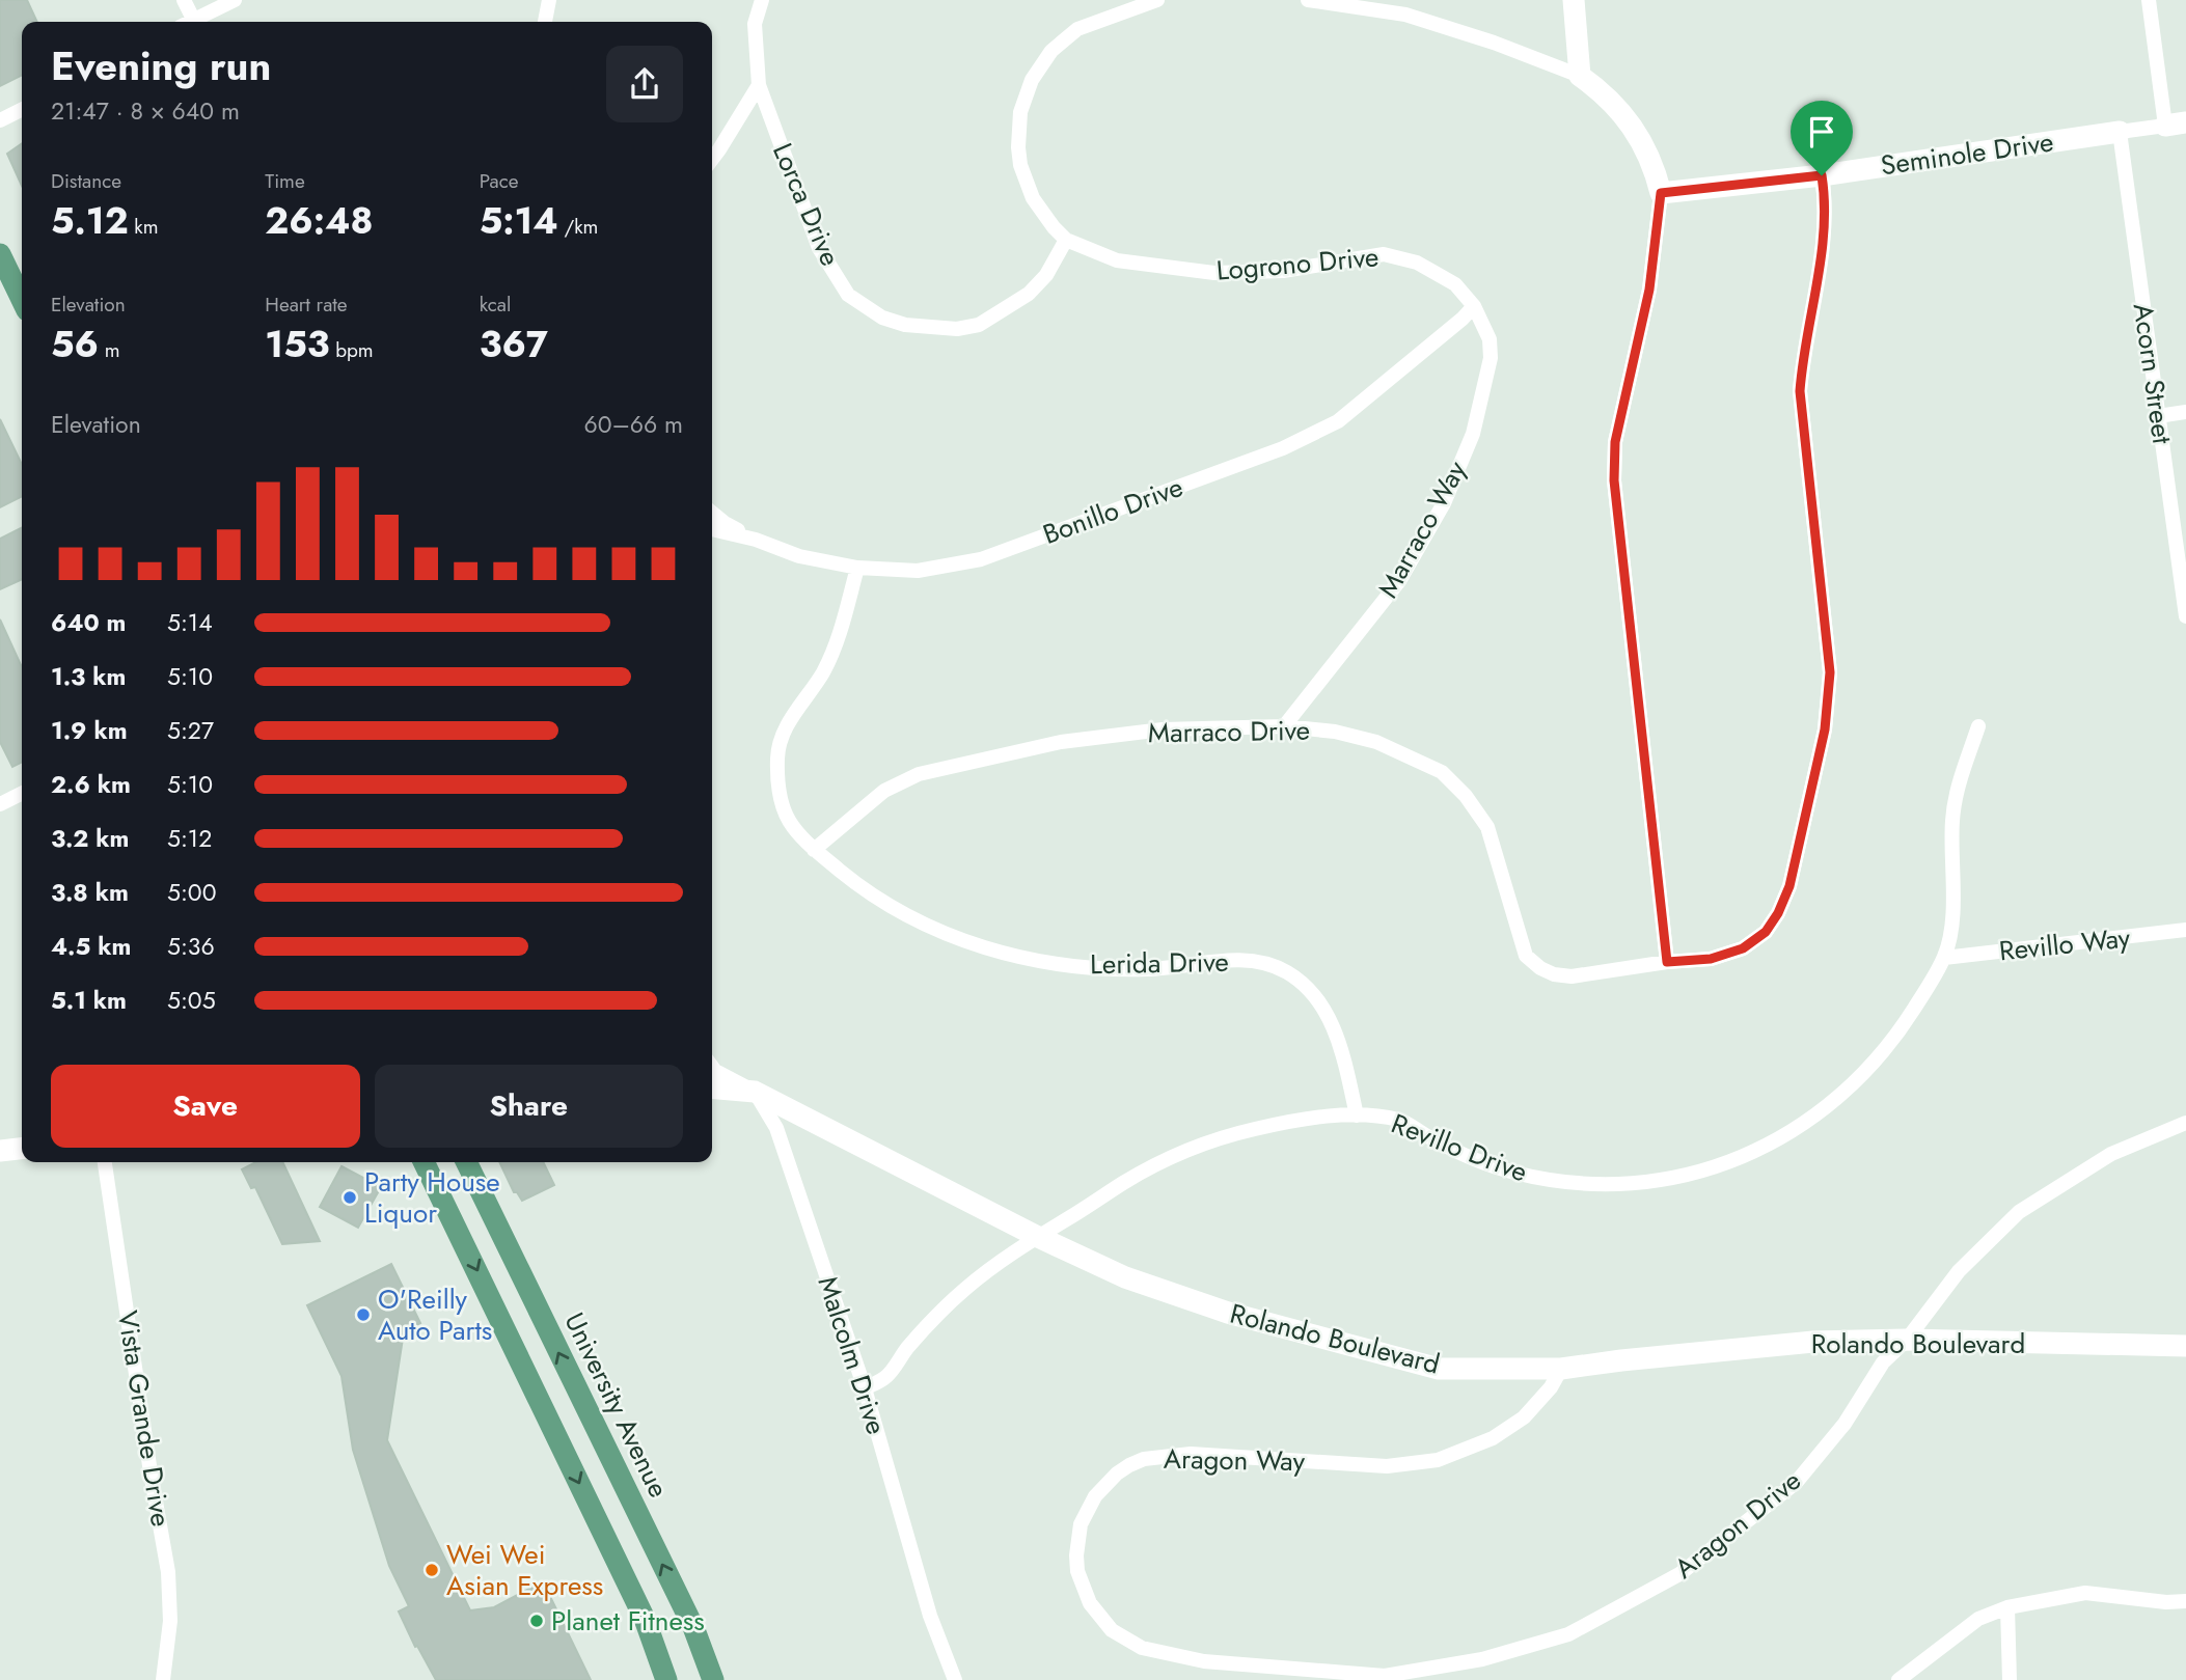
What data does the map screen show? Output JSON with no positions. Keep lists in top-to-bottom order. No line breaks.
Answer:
{"streets":{"main road":["University Avenue"],"street":["Seminole Drive","Lorca Drive","Logrono Drive","Acorn Street","Bonillo Drive","Marraco Way","Marraco Drive","Revillo Way","Lerida Drive","Revillo Drive","Rolando Boulevard","Malcolm Drive","Vista Grande Drive","Aragon Way","Aragon Drive"]},"crossings":[["Seminole Drive","Acorn Street"],["Seminole Drive","Marraco Drive"],["Lorca Drive","Logrono Drive"],["Logrono Drive","Bonillo Drive"],["Logrono Drive","Marraco Way"],["Bonillo Drive","Marraco Way"],["Bonillo Drive","Lerida Drive"],["Marraco Way","Marraco Drive"],["Marraco Drive","Lerida Drive"],["Revillo Way","Revillo Drive"],["Lerida Drive","Revillo Drive"],["Revillo Drive","Rolando Boulevard"],["Revillo Drive","Malcolm Drive"],["Rolando Boulevard","Malcolm Drive"],["Rolando Boulevard","Aragon Way"],["Rolando Boulevard","Aragon Drive"],["Aragon Way","Aragon Drive"]],"places":["Party House Liquor","O'Reilly Auto Parts","Wei Wei Asian Express","Planet Fitness"],"page":{"heading":["Evening run","21:47 · 8 × 640 m"],"stats":[["Distance","5.12 km"],["Time","26:48"],["Pace","5:14 /km"],["Elevation","56 m"],["Heart rate","153 bpm"],["kcal","367"]],"chart":["Elevation","60–66 m"],"list":[{"name":"640 m","note":"5:14"},{"name":"1.3 km","note":"5:10"},{"name":"1.9 km","note":"5:27"},{"name":"2.6 km","note":"5:10"},{"name":"3.2 km","note":"5:12"},{"name":"3.8 km","note":"5:00"},{"name":"4.5 km","note":"5:36"},{"name":"5.1 km","note":"5:05"}],"buttons":["Save","Share"]}}
